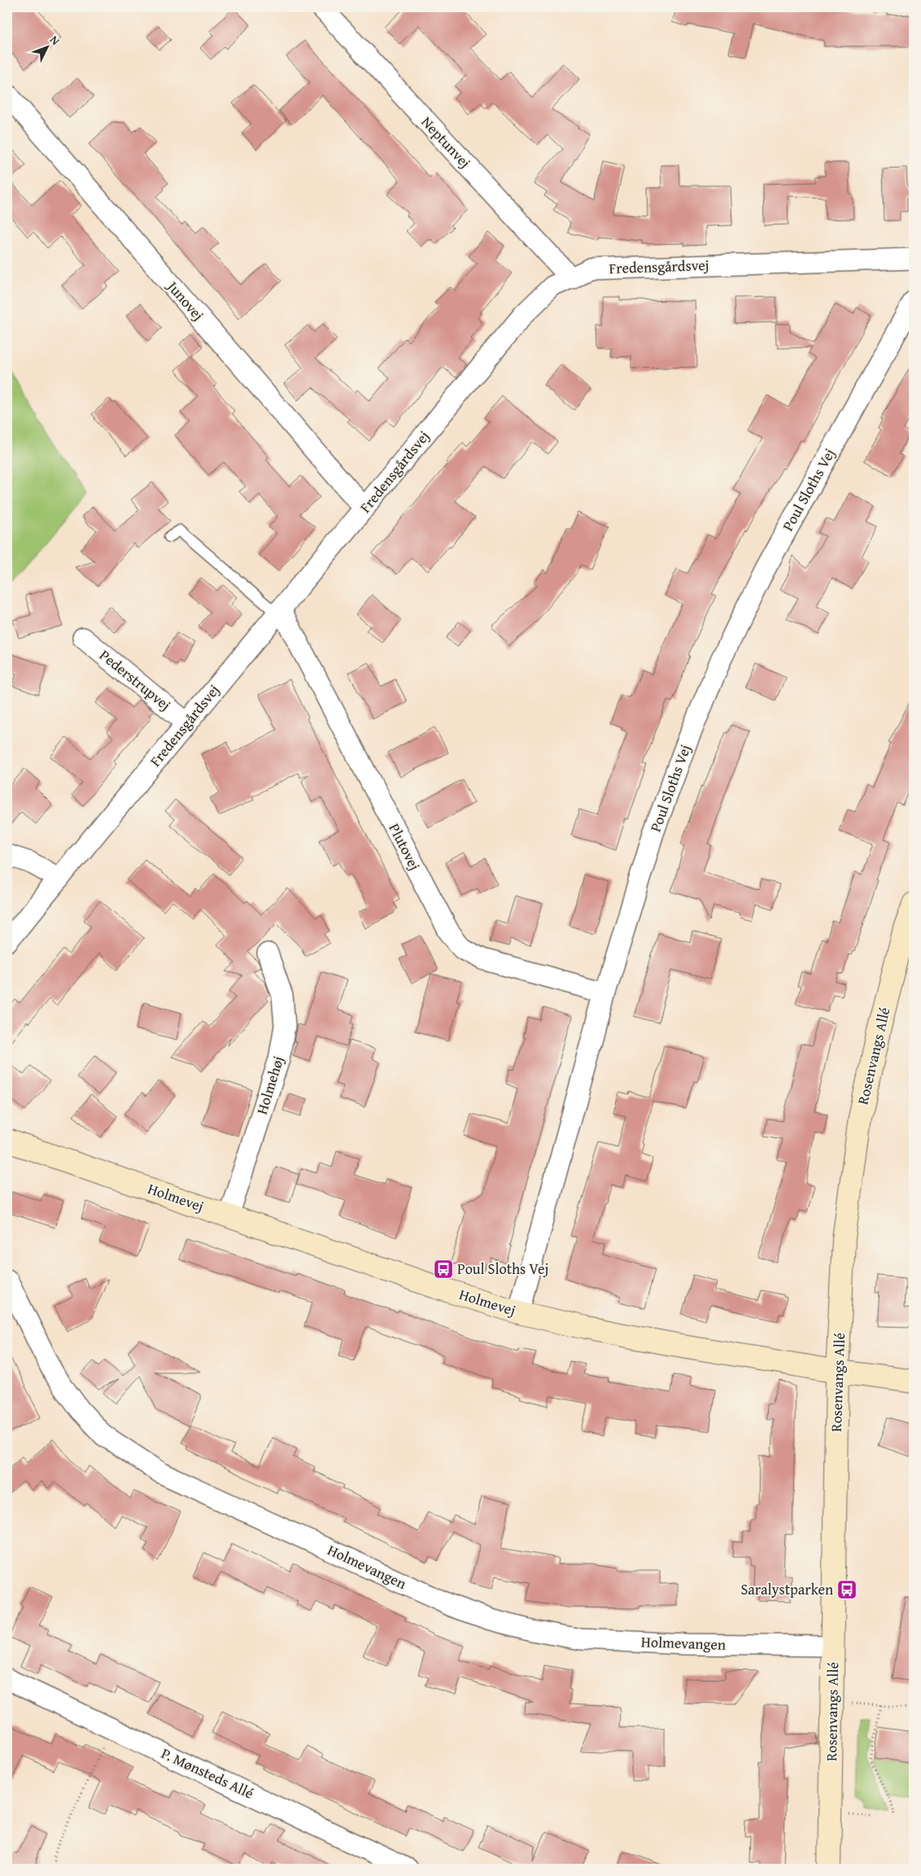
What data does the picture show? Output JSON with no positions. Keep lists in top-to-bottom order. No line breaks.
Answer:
{"streets":{"street":["Neptunvej","Fredensgårdsvej","Junovej","Poul Sloths Vej","Pederstrupvej","Plutovej","Rosenvangs Allé","Holmehøj","Holmevej","Holmevangen","P. Mønsteds Allé"]},"crossings":[["Neptunvej","Fredensgårdsvej"],["Fredensgårdsvej","Junovej"],["Fredensgårdsvej","Pederstrupvej"],["Fredensgårdsvej","Plutovej"],["Poul Sloths Vej","Plutovej"],["Poul Sloths Vej","Holmevej"],["Rosenvangs Allé","Holmevej"],["Rosenvangs Allé","Holmevangen"],["Holmehøj","Holmevej"]],"places":{"bus stop":["Poul Sloths Vej","Saralystparken"]},"north":"top right"}
